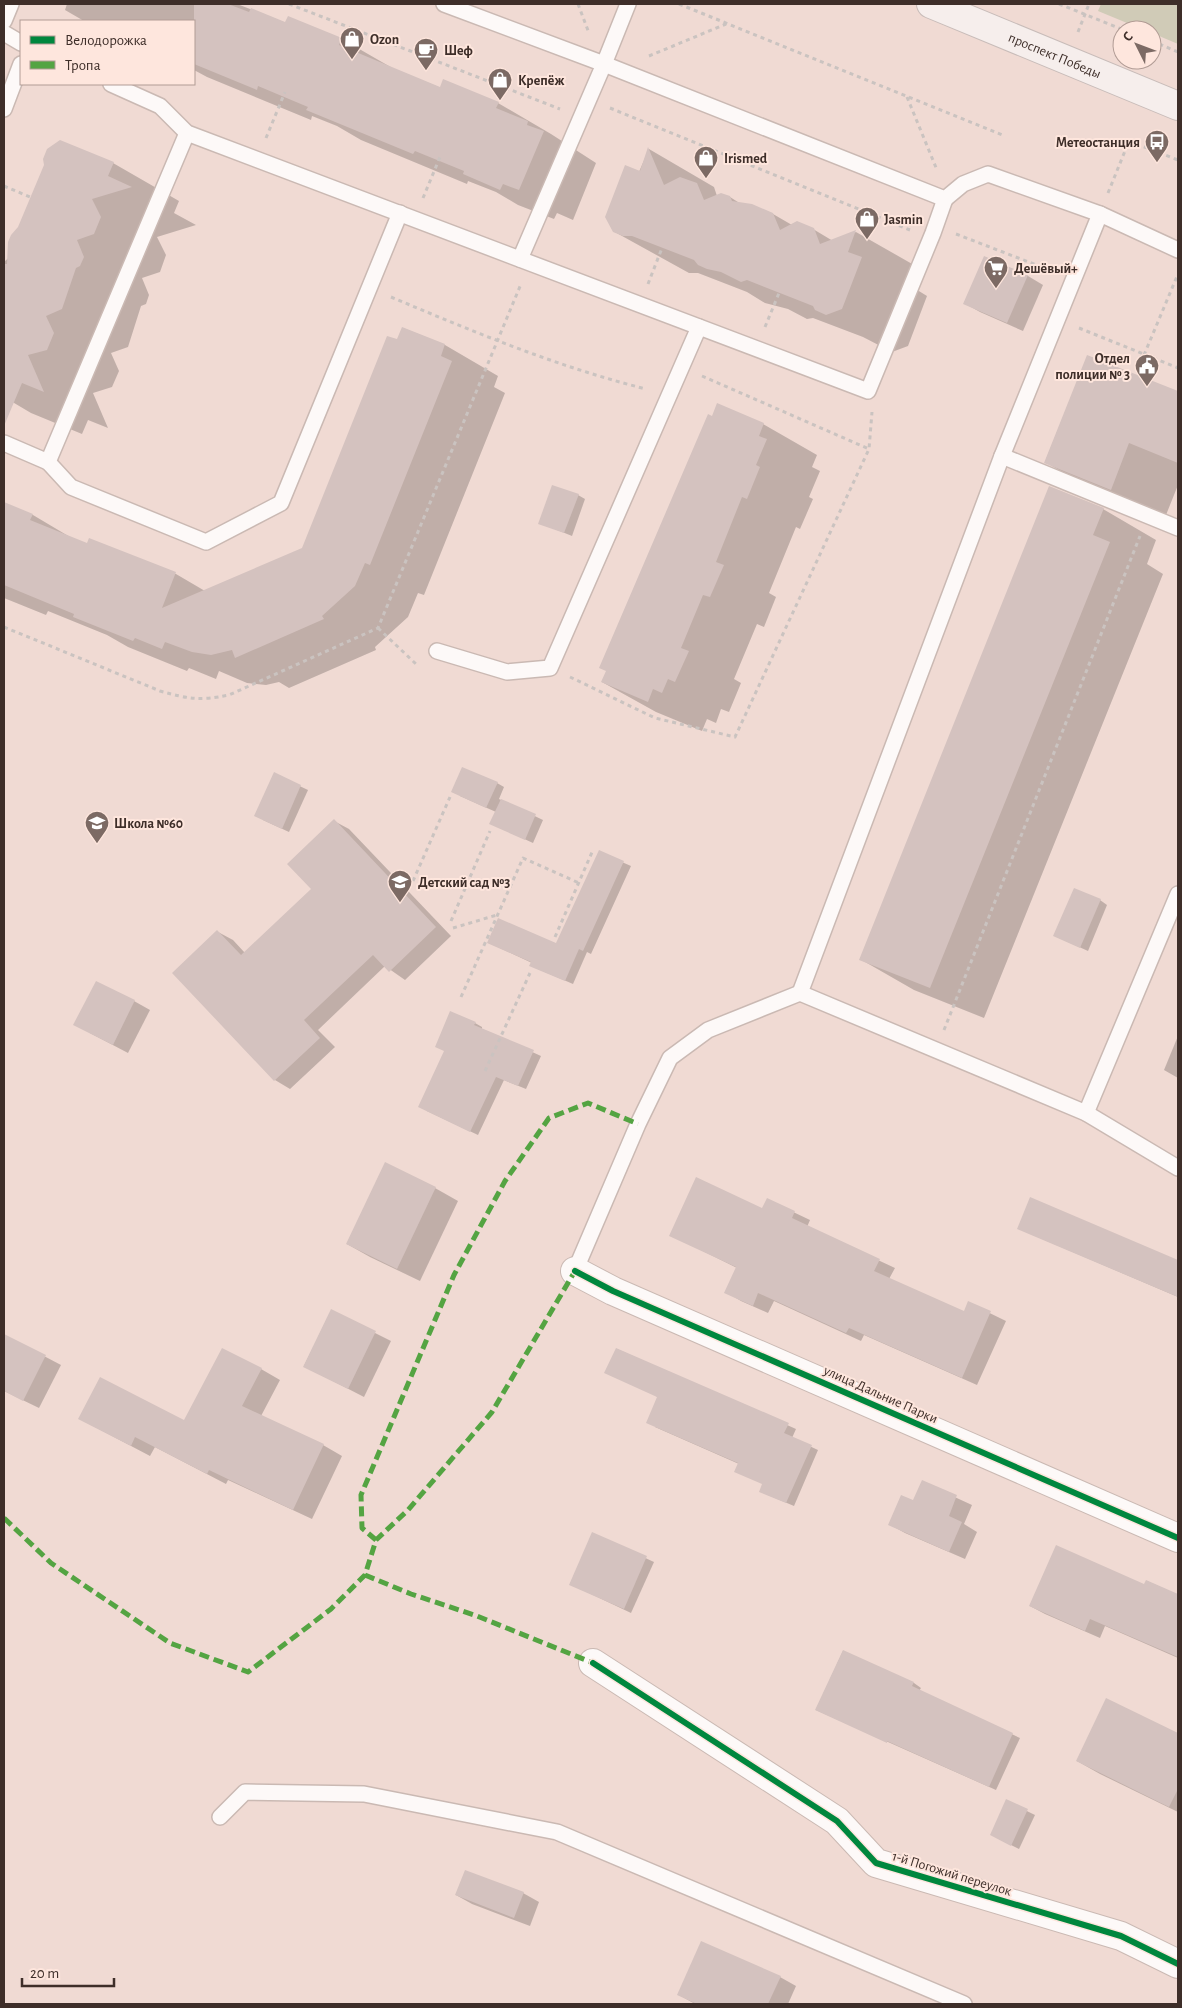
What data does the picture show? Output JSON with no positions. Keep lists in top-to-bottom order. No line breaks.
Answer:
{"streets":{"main road":["проспект Победы"],"street":["улица Дальние Парки","1-й Погожий переулок"]},"places":{"shop":["Ozon","Крепёж","Irismed","Jasmin"],"cafe":["Шеф"],"bus stop":["Метеостанция"],"supermarket":["Дешёвый+"],"public building":["Отдел полиции № 3"],"school or university":["Школа №60","Детский сад №3"]},"legend":["Велодорожка","Тропа"],"scale_bar":"20 m","north":"top left"}
